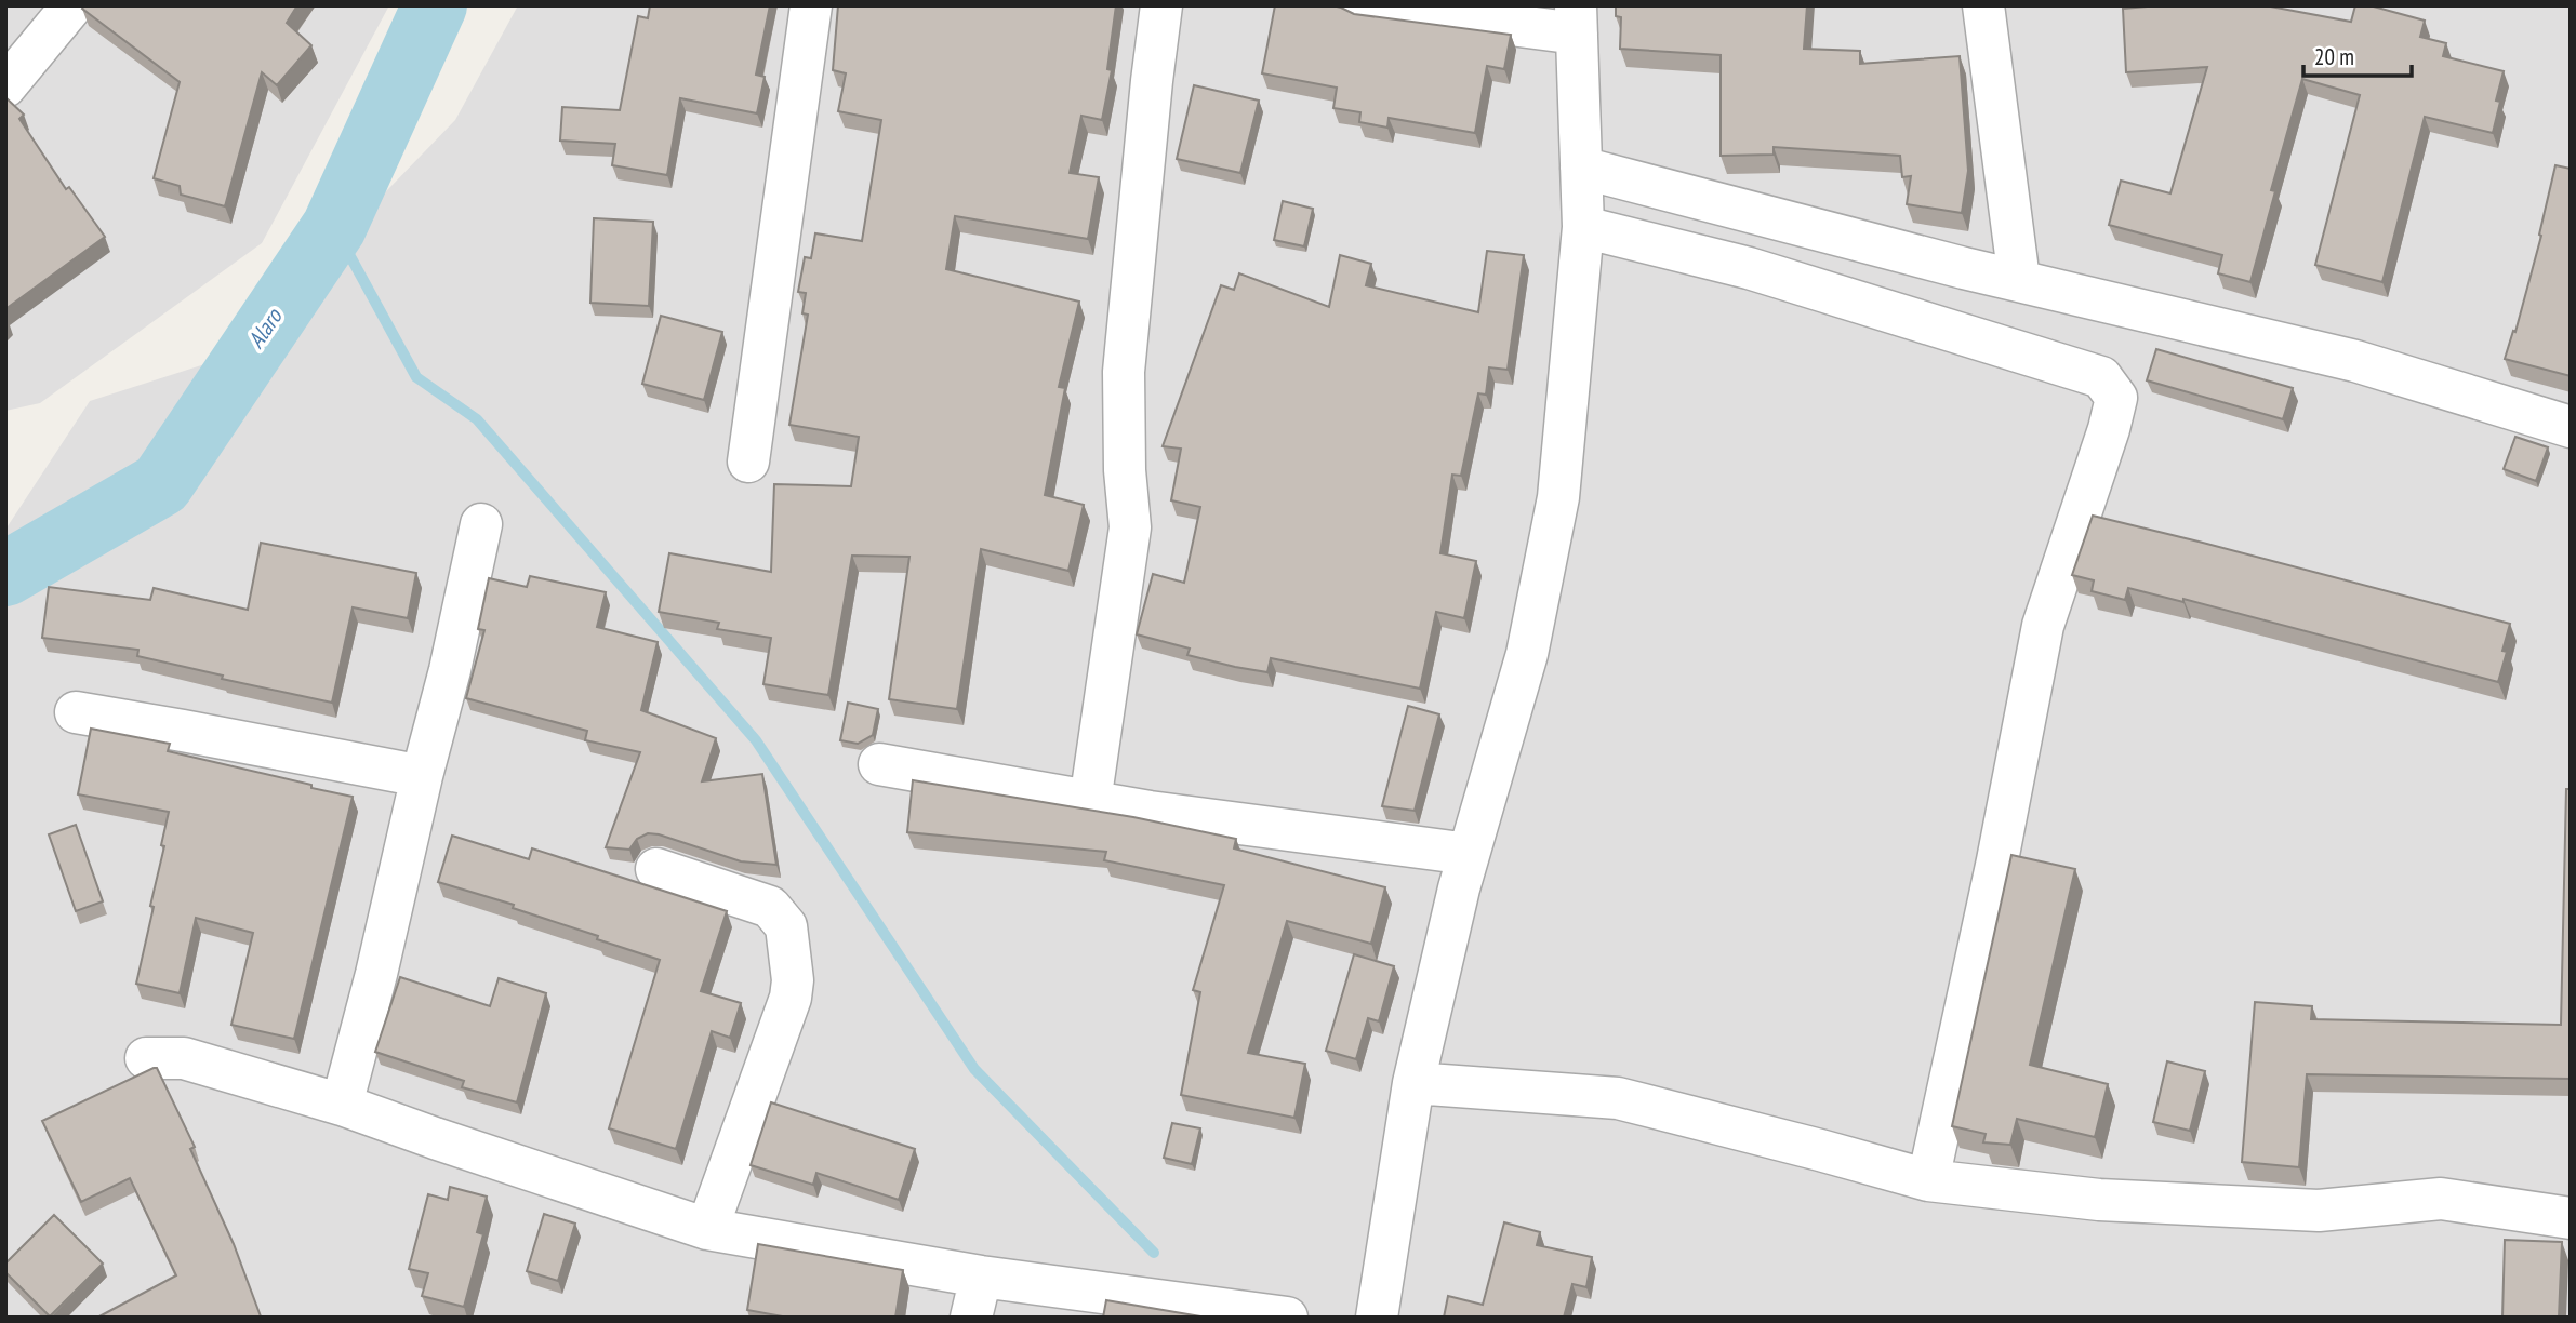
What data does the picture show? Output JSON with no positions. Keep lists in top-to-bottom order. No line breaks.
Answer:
{"water":["Alaro"],"scale_bar":"20 m"}
